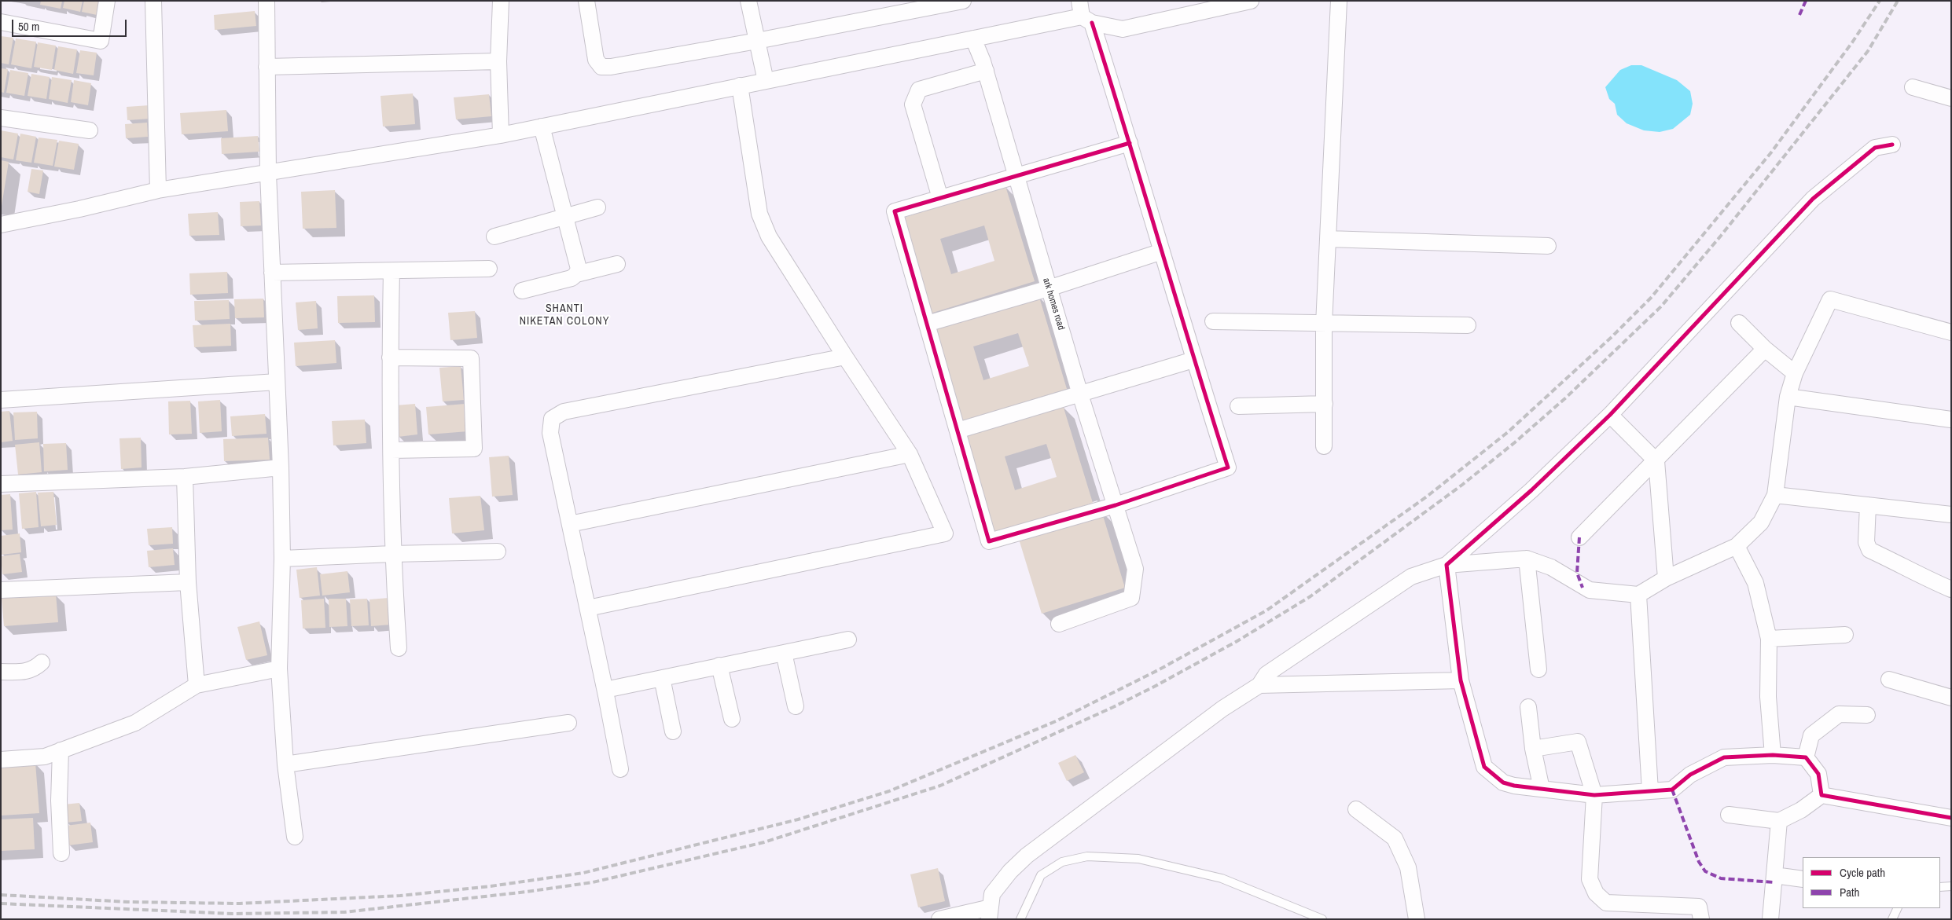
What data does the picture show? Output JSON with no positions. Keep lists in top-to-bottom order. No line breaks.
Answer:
{"streets":{"street":["ark homes road"]},"districts":["SHANTI NIKETAN COLONY"],"legend":["Cycle path","Path"],"scale_bar":"50 m"}
